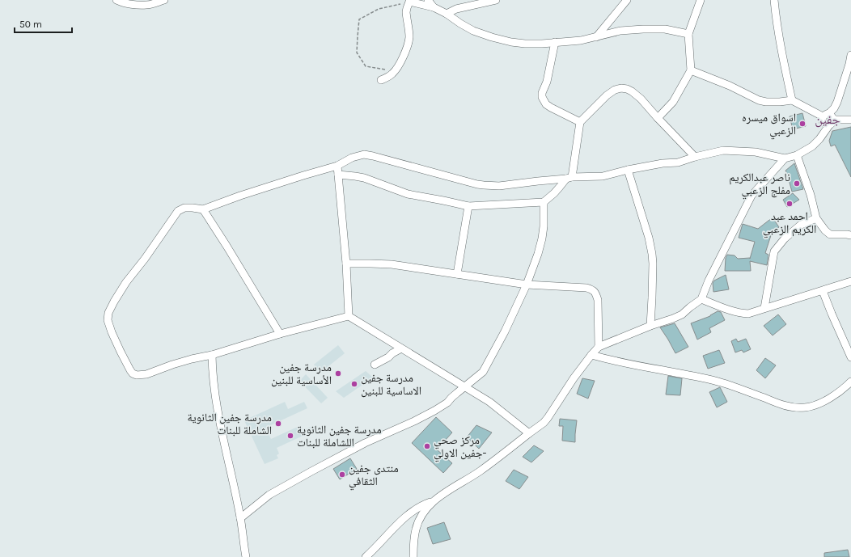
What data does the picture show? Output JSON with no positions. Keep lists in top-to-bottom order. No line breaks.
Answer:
{"districts":["جفين"],"places":["اسواق ميسره الزعبي","ناصر عبدالكريم مفلج الزعبي","احمد عبد الكريم الزعبي","مدرسة جفين الأساسية للبنين","مدرسة جفين الاساسية للبنين","مدرسة جفين الثانوية الشاملة للبنات","مدرسة جفين الثانوية اللشاملة للبنات","مركز صحي جفين الاولي-","منتدى جفين الثقافي"],"scale_bar":"50 m"}
